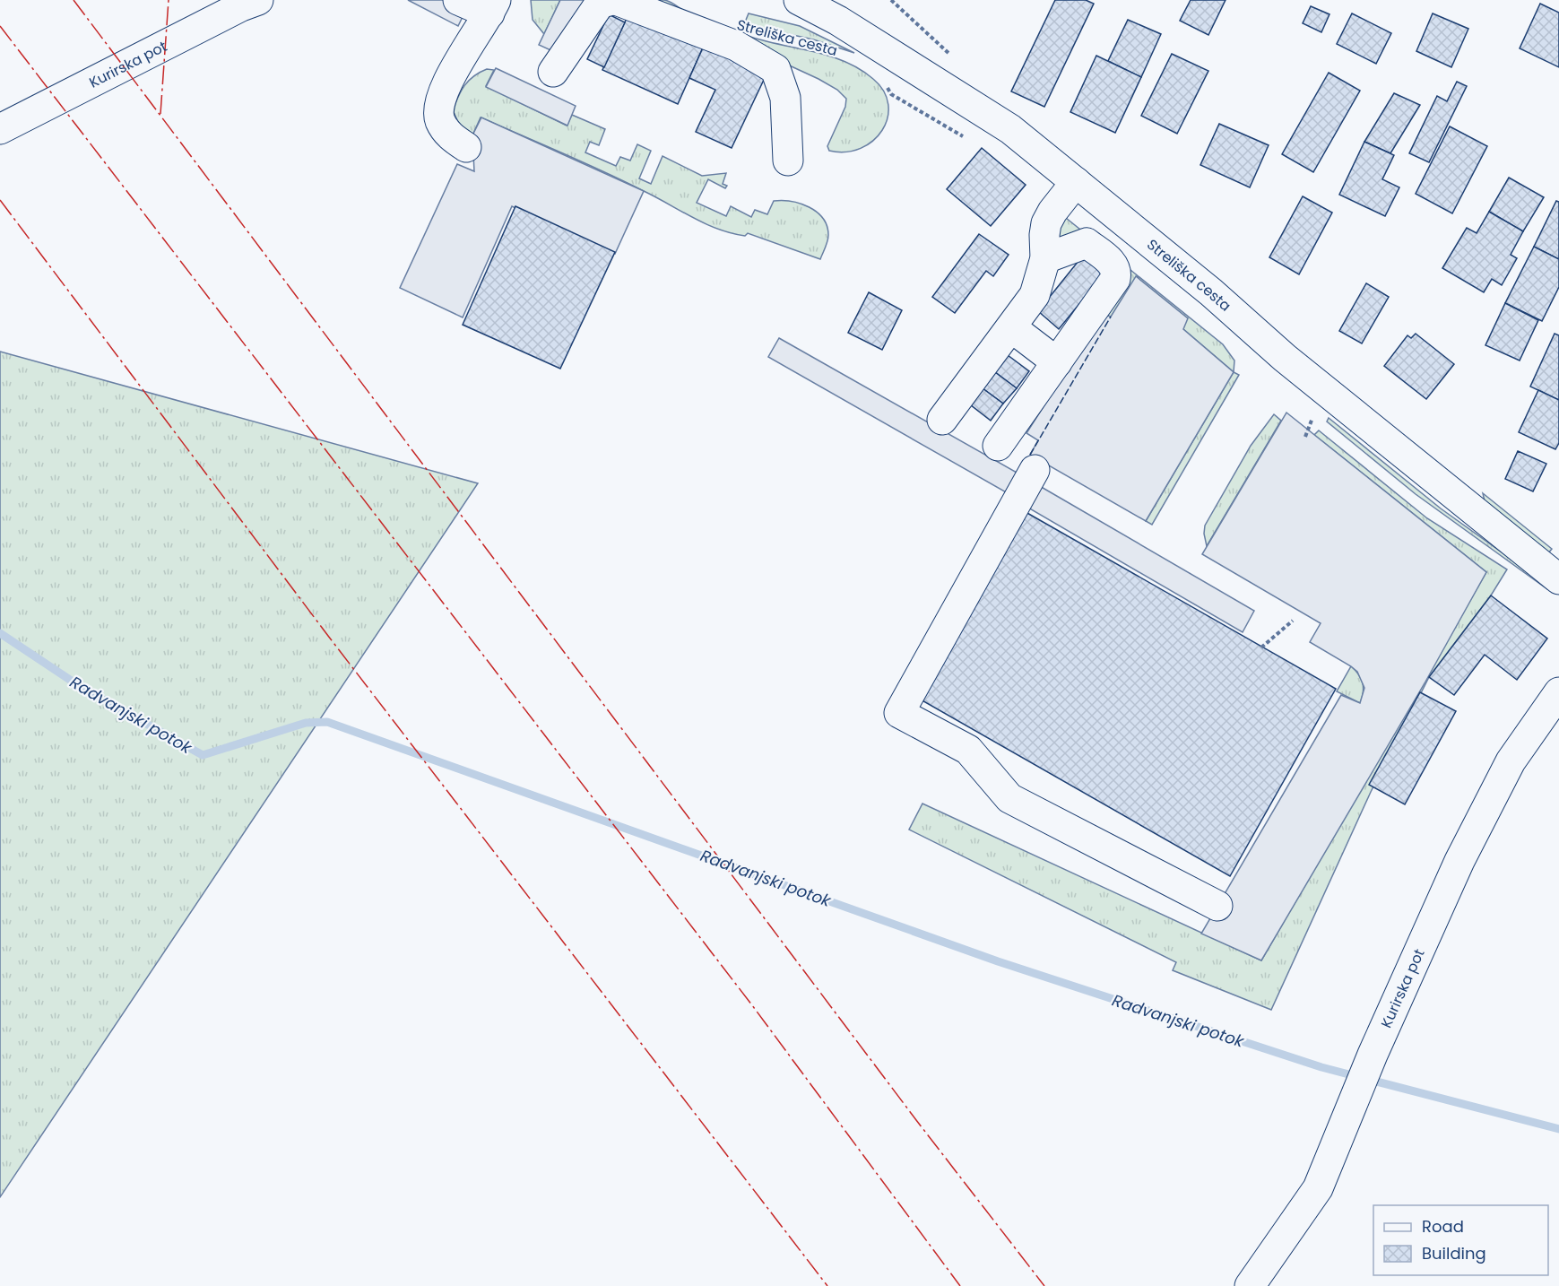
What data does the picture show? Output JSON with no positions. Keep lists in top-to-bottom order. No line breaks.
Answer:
{"streets":{"street":["Streliška cesta","Kurirska pot"]},"water":["Radvanjski potok"],"legend":["Road","Building"]}
